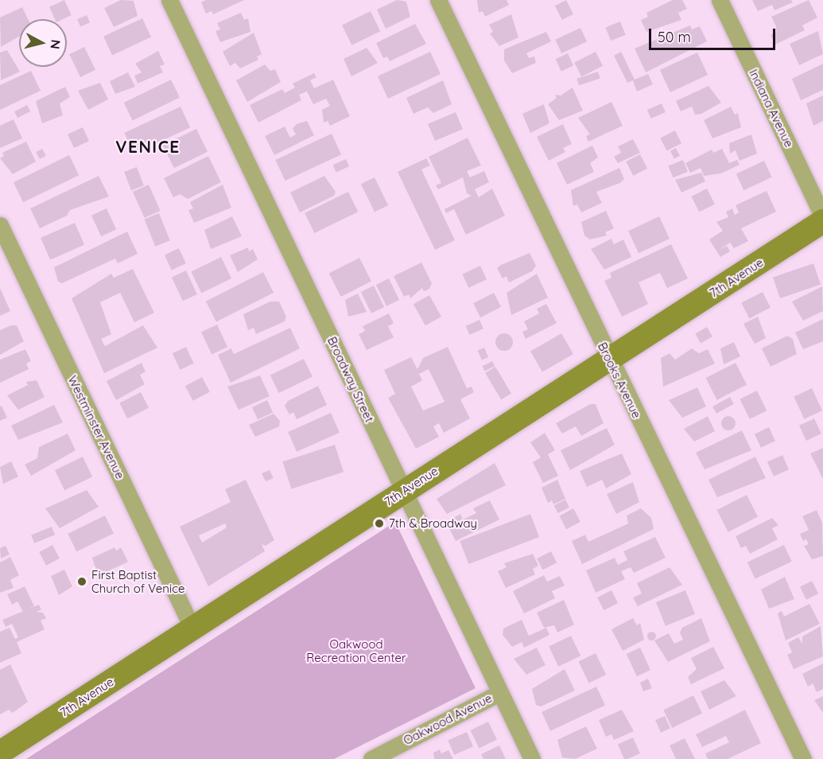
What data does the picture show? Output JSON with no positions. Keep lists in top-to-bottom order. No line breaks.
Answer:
{"streets":{"street":["Indiana Avenue","7th Avenue","Broadway Street","Brooks Avenue","Westminster Avenue","Oakwood Avenue"]},"crossings":[["7th Avenue","Broadway Street"],["7th Avenue","Brooks Avenue"],["7th Avenue","Westminster Avenue"],["Broadway Street","Oakwood Avenue"]],"districts":["VENICE"],"parks":["Oakwood Recreation Center"],"places":["7th & Broadway","First Baptist Church of Venice"],"scale_bar":"50 m","north":"right"}
